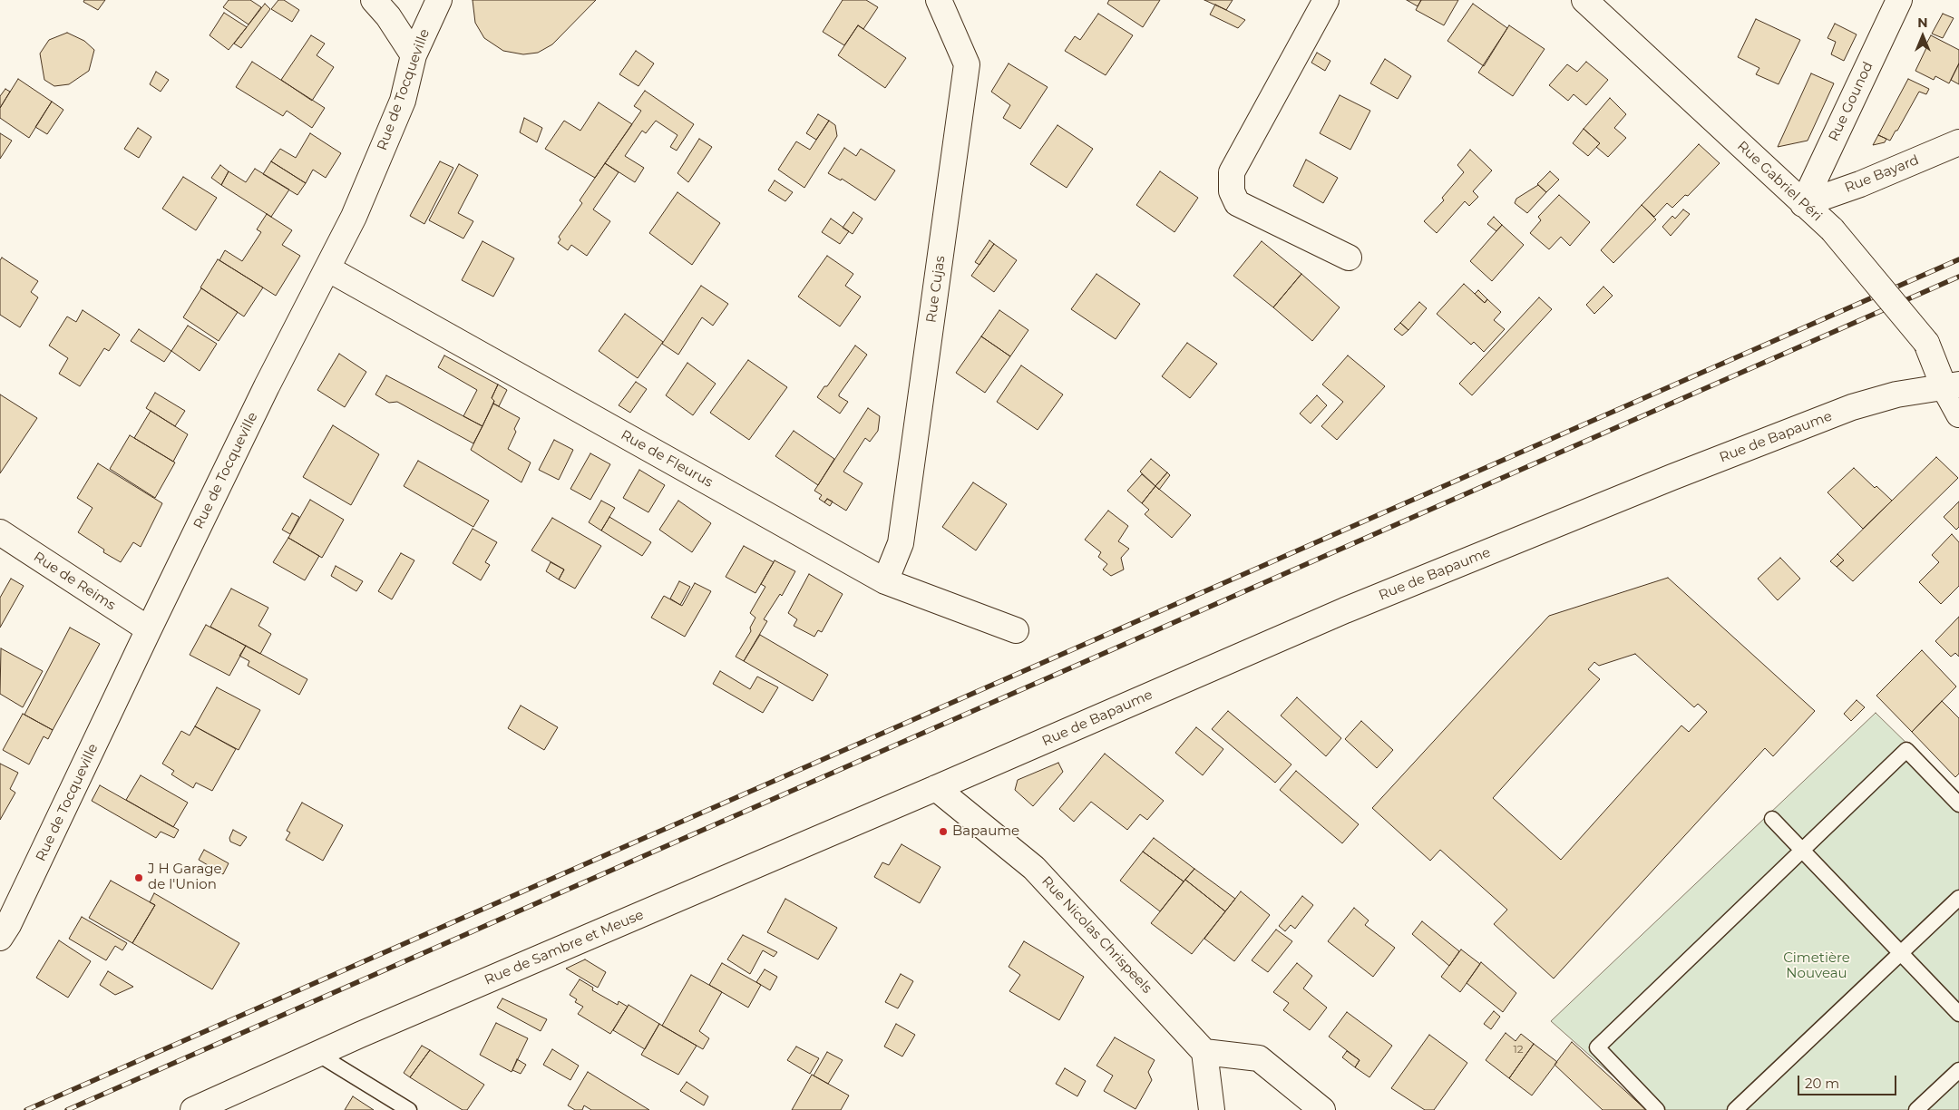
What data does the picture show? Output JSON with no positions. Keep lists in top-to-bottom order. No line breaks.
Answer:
{"streets":{"street":["Rue de Tocqueville","Rue Gounod","Rue Bayard","Rue Gabriel Péri","Rue Cujas","Rue de Bapaume","Rue de Fleurus","Rue de Reims","Rue Nicolas Chrispeels","Rue de Sambre et Meuse"]},"crossings":[["Rue de Tocqueville","Rue de Fleurus"],["Rue de Tocqueville","Rue de Reims"],["Rue Gounod","Rue Bayard"],["Rue Gounod","Rue Gabriel Péri"],["Rue Bayard","Rue Gabriel Péri"],["Rue Gabriel Péri","Rue de Bapaume"],["Rue Cujas","Rue de Fleurus"],["Rue de Bapaume","Rue Nicolas Chrispeels"],["Rue de Bapaume","Rue de Sambre et Meuse"],["Rue Nicolas Chrispeels","Rue de Sambre et Meuse"]],"parks":["Cimetière Nouveau"],"places":["Bapaume","J H Garage de l'Union"],"house_numbers":["12"],"scale_bar":"20 m","north":"top"}
